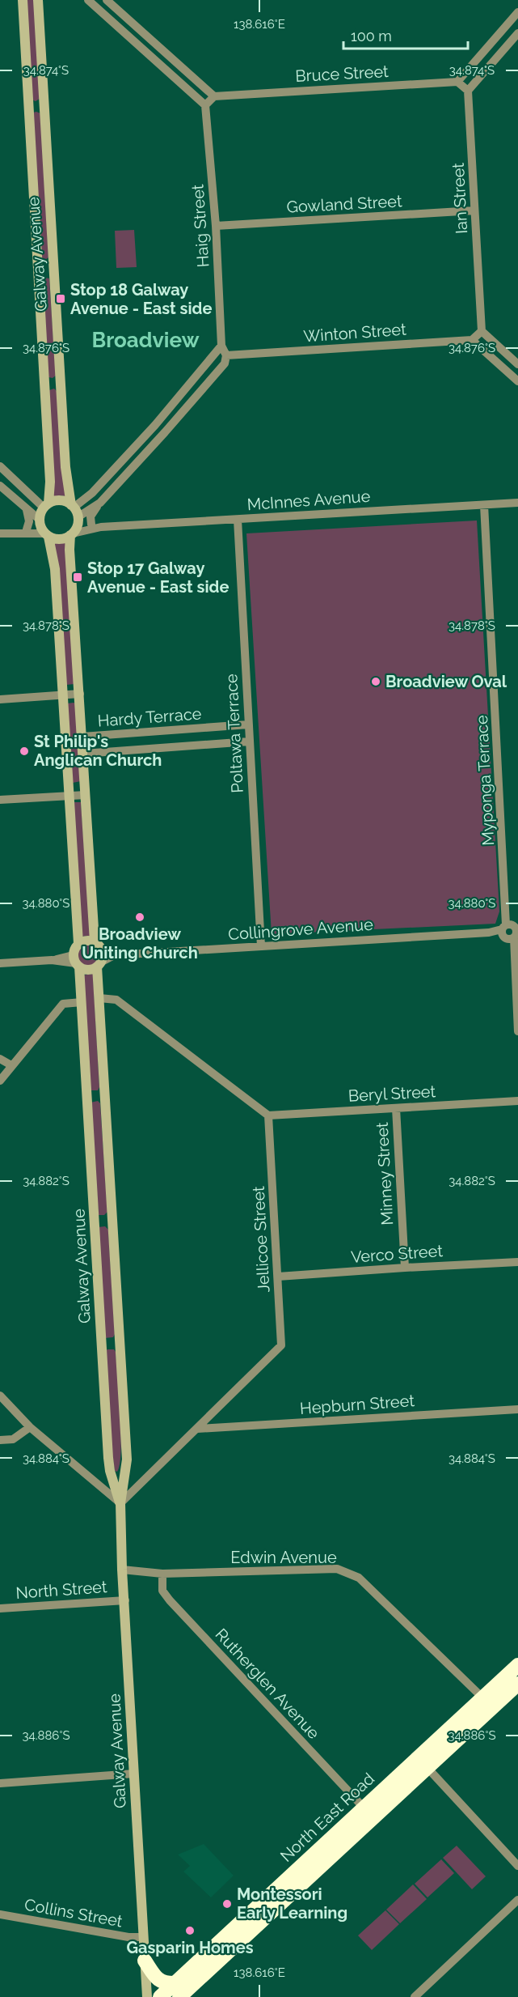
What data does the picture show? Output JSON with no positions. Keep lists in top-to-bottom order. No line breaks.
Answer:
{"streets":{"highway":["North East Road"],"street":["Bruce Street","Ian Street","Gowland Street","Haig Street","Galway Avenue","Winton Street","McInnes Avenue","Hardy Terrace","Poltawa Terrace","Myponga Terrace","Collingrove Avenue","Beryl Street","Minney Street","Jellicoe Street","Verco Street","Hepburn Street","Edwin Avenue","North Street","Rutherglen Avenue","Collins Street"]},"crossings":[["Ian Street","Gowland Street"],["Gowland Street","Haig Street"],["Haig Street","Winton Street"],["Galway Avenue","McInnes Avenue"],["Galway Avenue","Collingrove Avenue"],["Galway Avenue","Jellicoe Street"],["Galway Avenue","Edwin Avenue"],["Galway Avenue","North Street"],["Galway Avenue","Collins Street"],["McInnes Avenue","Poltawa Terrace"],["McInnes Avenue","Myponga Terrace"],["Hardy Terrace","Poltawa Terrace"],["Poltawa Terrace","Collingrove Avenue"],["Myponga Terrace","Collingrove Avenue"],["Beryl Street","Minney Street"],["Beryl Street","Jellicoe Street"],["Minney Street","Verco Street"],["Jellicoe Street","Verco Street"],["Jellicoe Street","Hepburn Street"],["Edwin Avenue","Rutherglen Avenue"],["Edwin Avenue","North East Road"],["Rutherglen Avenue","North East Road"]],"districts":["Broadview"],"places":{"transit":["Stop 18 Galway Avenue - East side","Stop 17 Galway Avenue - East side"],"other":["Broadview Oval","St Philip's Anglican Church","Broadview Uniting Church","Montessori Early Learning","Gasparin Homes"]},"scale_bar":"100 m","coordinates":["138.616°E","34.874°S","34.876°S","34.878°S","34.880°S","34.882°S","34.884°S","34.886°S"]}
